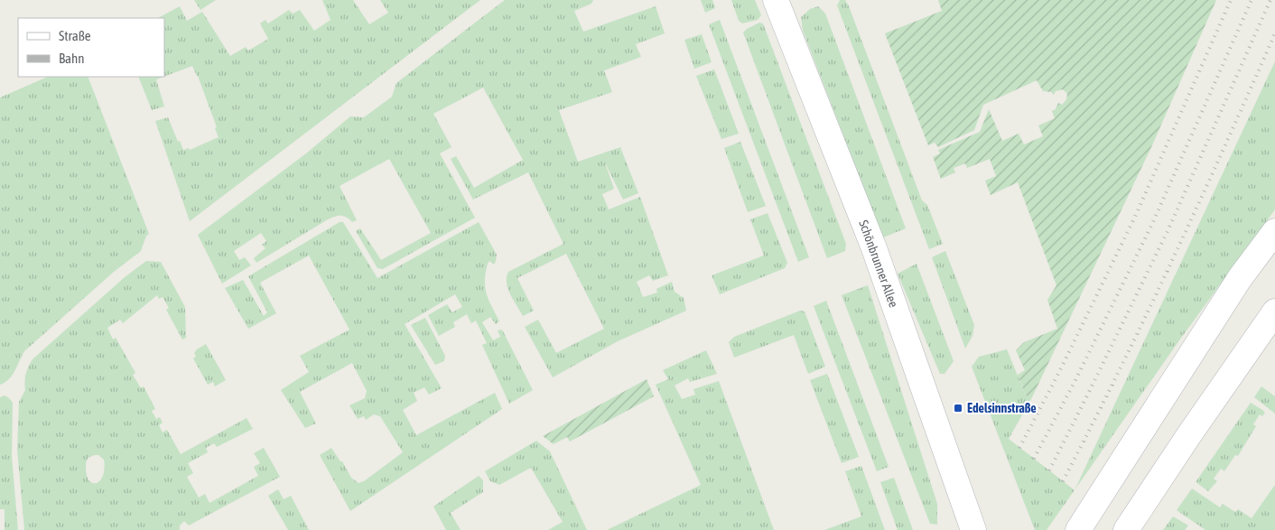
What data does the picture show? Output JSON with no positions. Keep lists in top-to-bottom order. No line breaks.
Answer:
{"streets":{"main road":["Schönbrunner Allee"]},"places":{"transit":["Edelsinnstraße"]},"legend":["Straße","Bahn"]}
